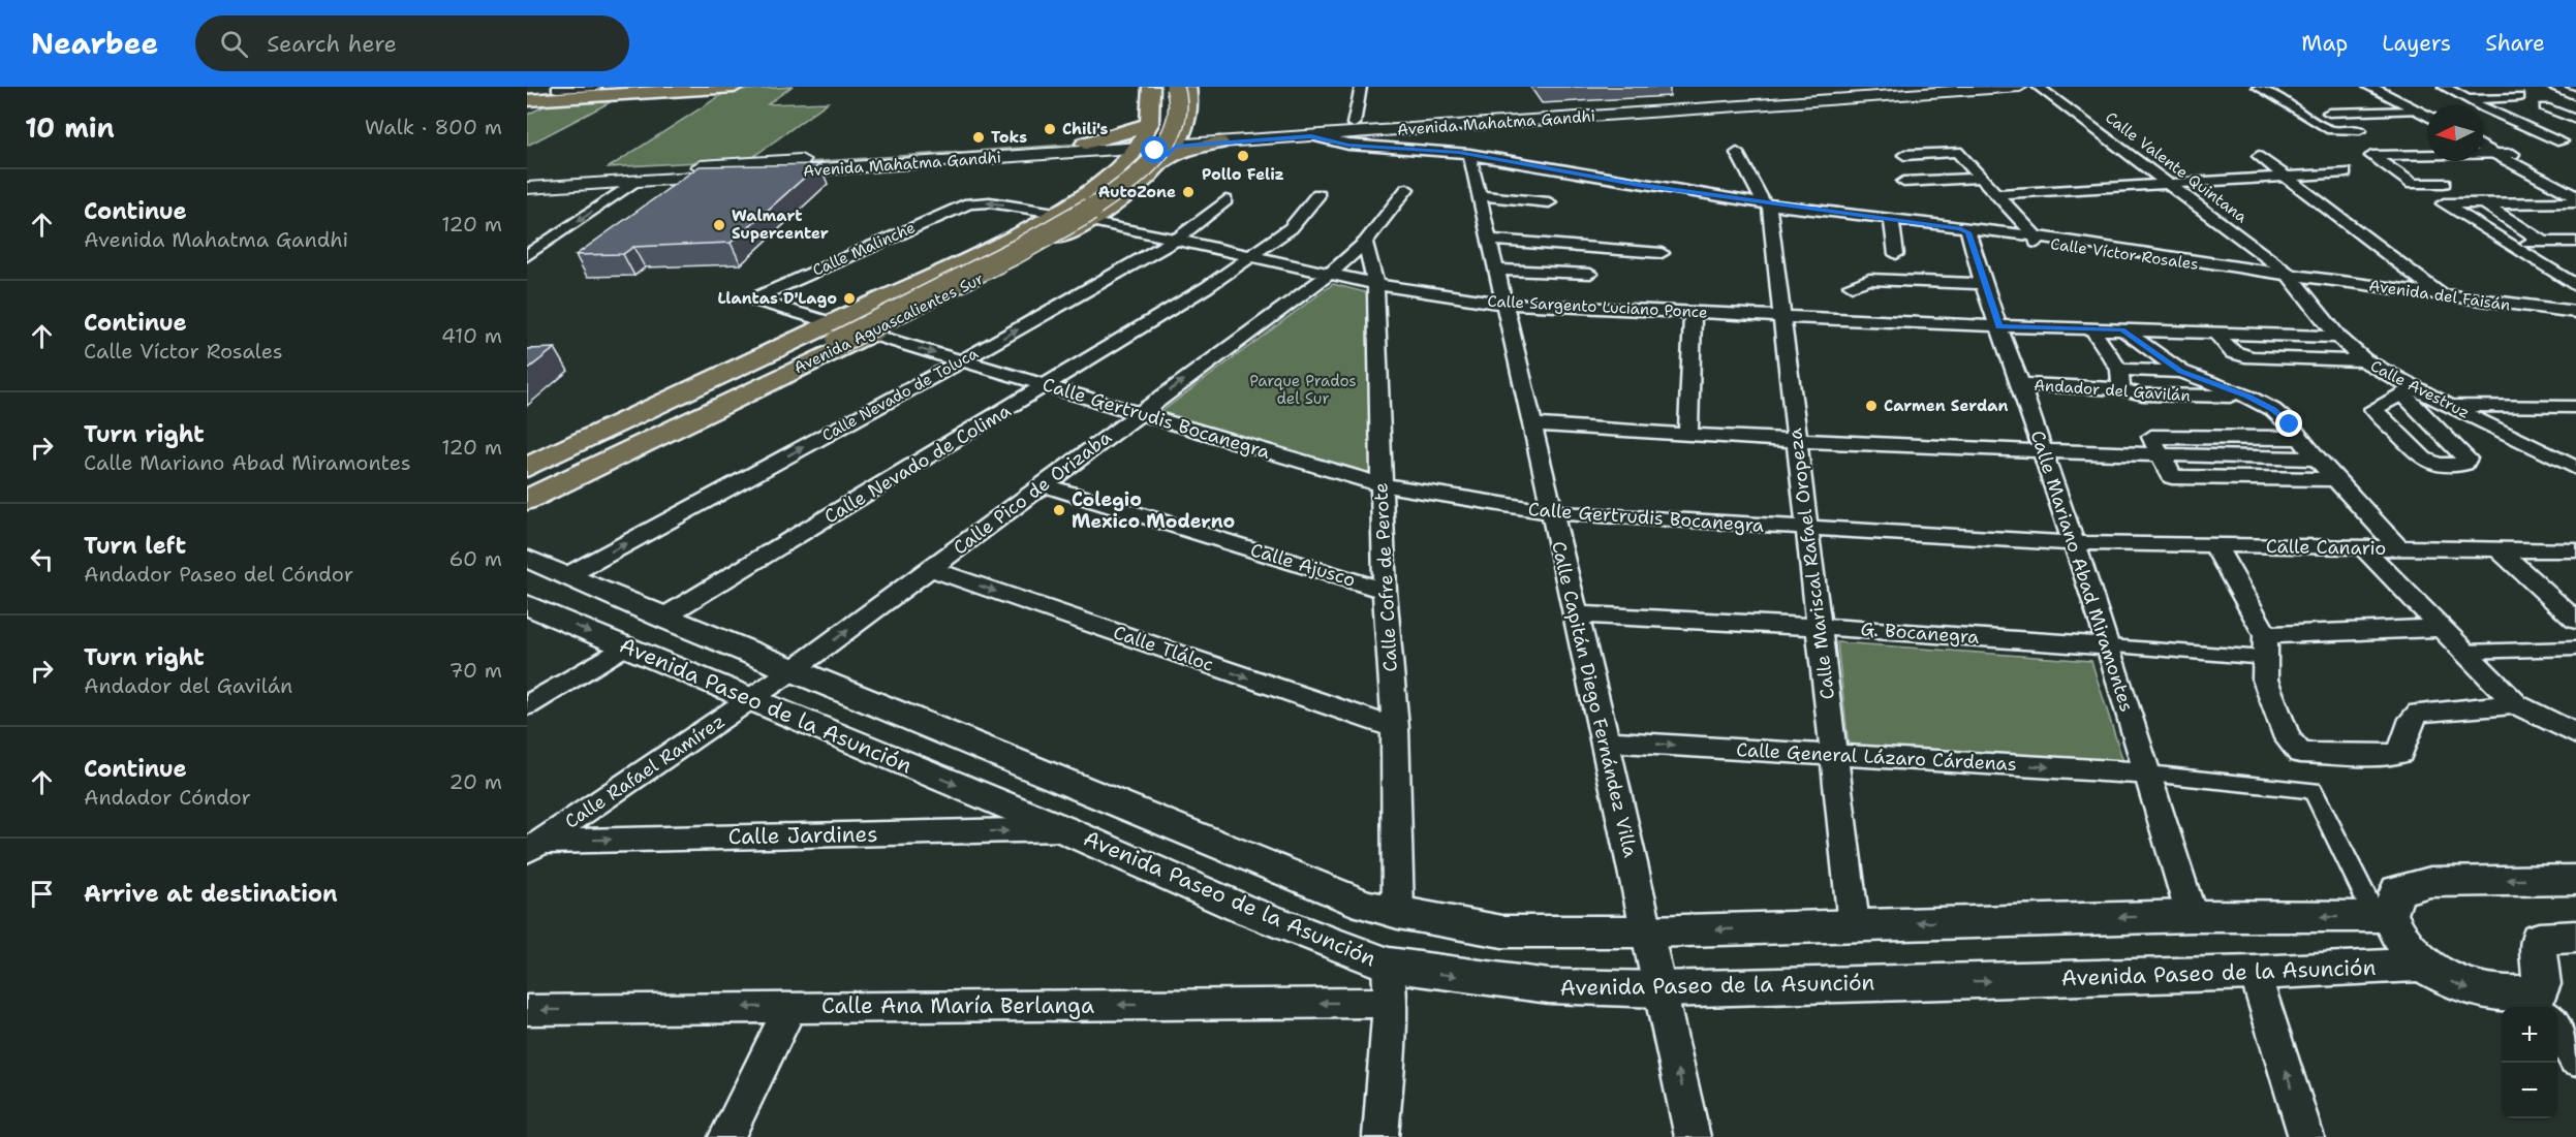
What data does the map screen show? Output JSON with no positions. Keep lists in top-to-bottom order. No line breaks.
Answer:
{"streets":{"main road":["Avenida Mahatma Gandhi","Avenida Aguascalientes Sur"],"street":["Calle Valente Quintana","Calle Malinche","Calle Víctor Rosales","Avenida del Faisán","Calle Sargento Luciano Ponce","Calle Avestruz","Andador del Gavilán","Calle Nevado de Toluca","Calle Gertrudis Bocanegra","Calle Nevado de Colima","Calle Pico de Orizaba","Calle Canario","Calle Mariscal Rafael Oropeza","Calle Ajusco","Calle Mariano Abad Miramontes","Calle Cofre de Perote","G. Bocanegra","Calle Tláloc","Calle Capitán Diego Fernández Villa","Avenida Paseo de la Asunción","Calle General Lázaro Cárdenas","Calle Rafael Ramírez","Calle Jardines","Calle Ana María Berlanga"]},"crossings":[["Avenida Mahatma Gandhi","Calle Víctor Rosales"],["Calle Valente Quintana","Calle Víctor Rosales"],["Calle Valente Quintana","Avenida del Faisán"],["Calle Valente Quintana","Calle Avestruz"],["Calle Malinche","Avenida Aguascalientes Sur"],["Calle Víctor Rosales","Avenida del Faisán"],["Calle Víctor Rosales","Calle Avestruz"],["Calle Víctor Rosales","Calle Mariscal Rafael Oropeza"],["Calle Víctor Rosales","Calle Mariano Abad Miramontes"],["Calle Víctor Rosales","Calle Capitán Diego Fernández Villa"],["Avenida del Faisán","Calle Avestruz"],["Calle Sargento Luciano Ponce","Avenida Aguascalientes Sur"],["Calle Sargento Luciano Ponce","Calle Avestruz"],["Calle Sargento Luciano Ponce","Andador del Gavilán"],["Calle Sargento Luciano Ponce","Calle Nevado de Toluca"],["Calle Sargento Luciano Ponce","Calle Nevado de Colima"],["Calle Sargento Luciano Ponce","Calle Pico de Orizaba"],["Calle Sargento Luciano Ponce","Calle Mariscal Rafael Oropeza"],["Calle Sargento Luciano Ponce","Calle Mariano Abad Miramontes"],["Calle Sargento Luciano Ponce","Calle Cofre de Perote"],["Calle Sargento Luciano Ponce","Calle Capitán Diego Fernández Villa"],["Avenida Aguascalientes Sur","Calle Gertrudis Bocanegra"],["Andador del Gavilán","Calle Mariano Abad Miramontes"],["Calle Nevado de Toluca","Calle Gertrudis Bocanegra"],["Calle Nevado de Toluca","Avenida Paseo de la Asunción"],["Calle Gertrudis Bocanegra","Calle Nevado de Colima"],["Calle Gertrudis Bocanegra","Calle Pico de Orizaba"],["Calle Gertrudis Bocanegra","Calle Canario"],["Calle Gertrudis Bocanegra","Calle Mariscal Rafael Oropeza"],["Calle Gertrudis Bocanegra","Calle Mariano Abad Miramontes"],["Calle Gertrudis Bocanegra","Calle Cofre de Perote"],["Calle Gertrudis Bocanegra","Calle Capitán Diego Fernández Villa"],["Calle Nevado de Colima","Avenida Paseo de la Asunción"],["Calle Pico de Orizaba","Calle Ajusco"],["Calle Pico de Orizaba","Calle Cofre de Perote"],["Calle Pico de Orizaba","Calle Tláloc"],["Calle Pico de Orizaba","Avenida Paseo de la Asunción"],["Calle Pico de Orizaba","Calle Rafael Ramírez"],["Calle Canario","Calle Mariano Abad Miramontes"],["Calle Mariscal Rafael Oropeza","G. Bocanegra"],["Calle Mariscal Rafael Oropeza","Avenida Paseo de la Asunción"],["Calle Mariscal Rafael Oropeza","Calle General Lázaro Cárdenas"],["Calle Ajusco","Calle Cofre de Perote"],["Calle Mariano Abad Miramontes","G. Bocanegra"],["Calle Mariano Abad Miramontes","Avenida Paseo de la Asunción"],["Calle Mariano Abad Miramontes","Calle General Lázaro Cárdenas"],["Calle Cofre de Perote","Calle Tláloc"],["Calle Cofre de Perote","Avenida Paseo de la Asunción"],["G. Bocanegra","Calle Capitán Diego Fernández Villa"],["Calle Capitán Diego Fernández Villa","Avenida Paseo de la Asunción"],["Calle Capitán Diego Fernández Villa","Calle General Lázaro Cárdenas"],["Avenida Paseo de la Asunción","Calle Rafael Ramírez"],["Avenida Paseo de la Asunción","Calle Jardines"],["Calle Rafael Ramírez","Calle Jardines"]],"one_way":["Calle Nevado de Toluca","Calle Pico de Orizaba","Calle Tláloc","Calle General Lázaro Cárdenas","Calle Jardines","Calle Ana María Berlanga"],"parks":["Parque Prados del Sur"],"places":["Chili's","Toks","Pollo Feliz","AutoZone","Walmart Supercenter","Llantas D'Lago","Carmen Serdan","Colegio Mexico Moderno"],"north":"left","page":{"header":"Nearbee","search":"Search here","nav":["Map","Layers","Share"],"heading":["10 min","Walk · 800 m"],"list":[["Continue","Avenida Mahatma Gandhi","120 m"],["Continue","Calle Víctor Rosales","410 m"],["Turn right","Calle Mariano Abad Miramontes","120 m"],["Turn left","Andador Paseo del Cóndor","60 m"],["Turn right","Andador del Gavilán","70 m"],["Continue","Andador Cóndor","20 m"],"Arrive at destination"],"map_buttons":["+","−"]}}
